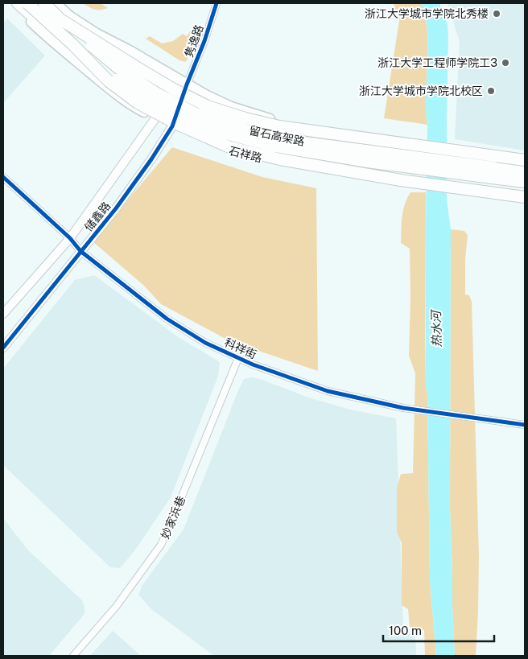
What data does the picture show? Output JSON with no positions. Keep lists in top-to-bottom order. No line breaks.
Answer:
{"streets":{"highway":["留石高架路"],"main road":["石祥路"],"street":["隽逸路","储鑫路","科祥街","妙家浜巷"]},"crossings":[["隽逸路","储鑫路"],["石祥路","储鑫路"],["储鑫路","科祥街"],["科祥街","妙家浜巷"]],"water":["热水河"],"places":["浙江大学城市学院北秀楼","浙江大学工程师学院工3","浙江大学城市学院北校区"],"scale_bar":"100 m"}
